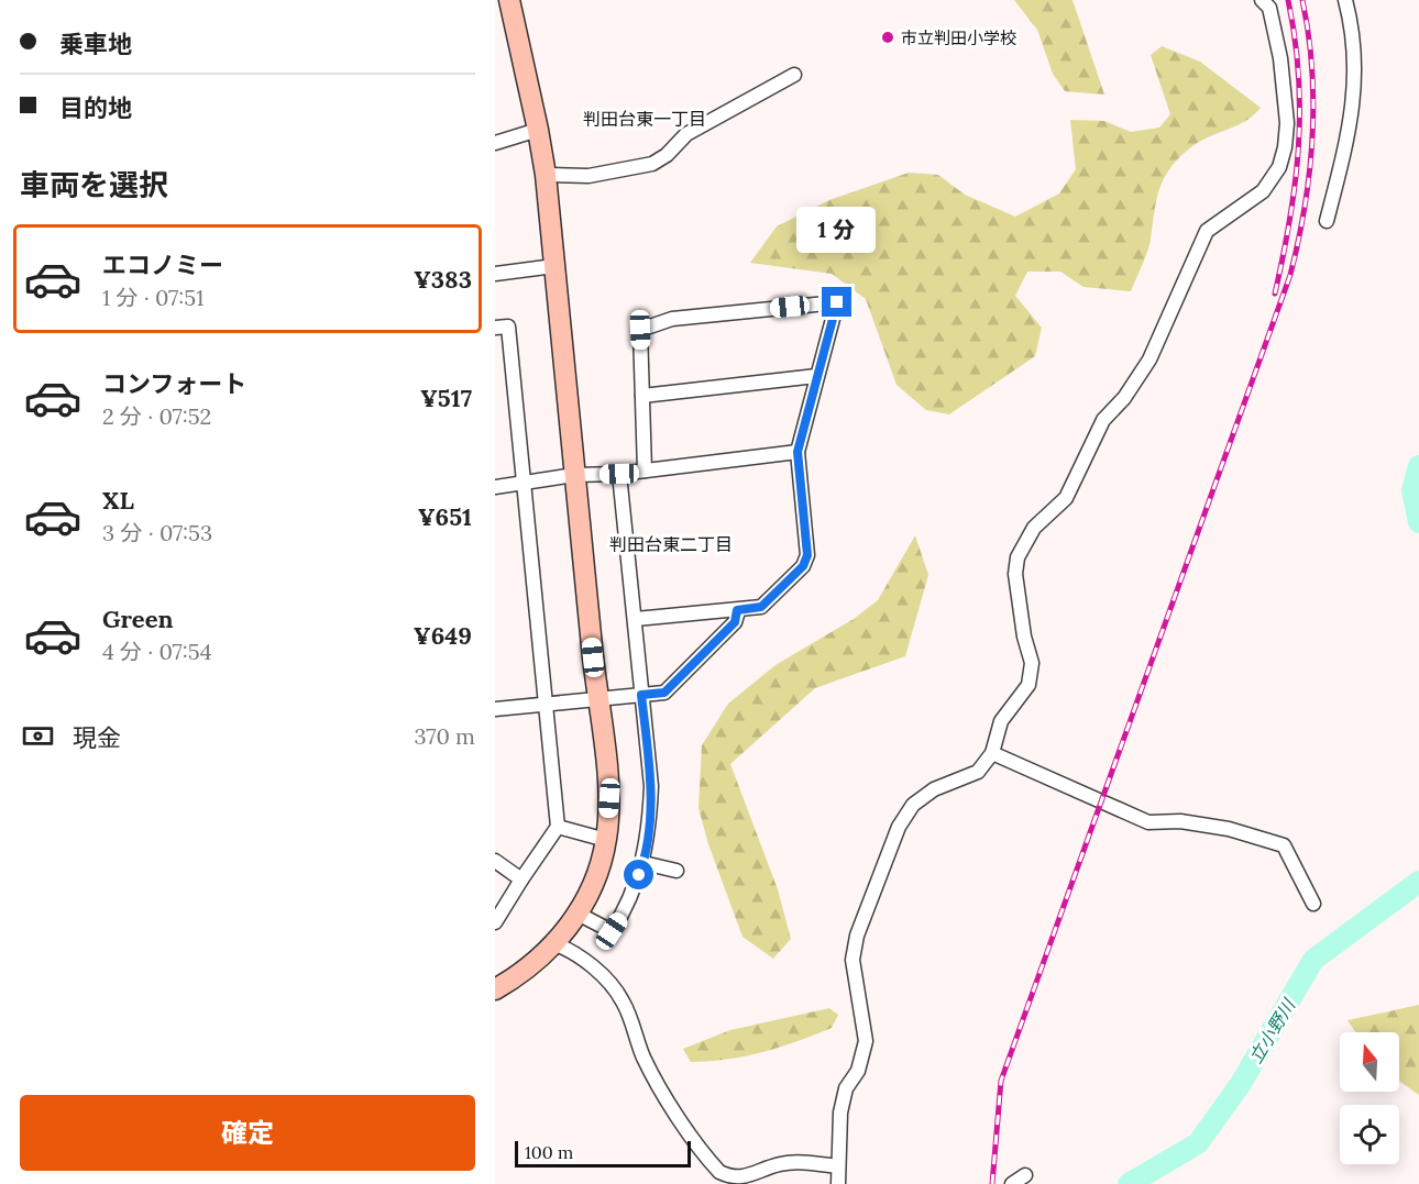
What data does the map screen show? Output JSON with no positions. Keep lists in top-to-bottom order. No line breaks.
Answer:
{"districts":["判田台東一丁目","判田台東二丁目"],"water":["立小野川"],"places":["市立判田小学校"],"scale_bar":"100 m","north":"top","page":{"banner":["乗車地","目的地"],"heading":"車両を選択","bubble":"1 分","list":[{"name":"エコノミー","note":"1 分 · 07:51","value":"¥383"},{"name":"コンフォート","note":"2 分 · 07:52","value":"¥517"},{"name":"XL","note":"3 分 · 07:53","value":"¥651"},{"name":"Green","note":"4 分 · 07:54","value":"¥649"}],"pay":["現金","370 m"],"buttons":"確定","scale":"100 m"}}
